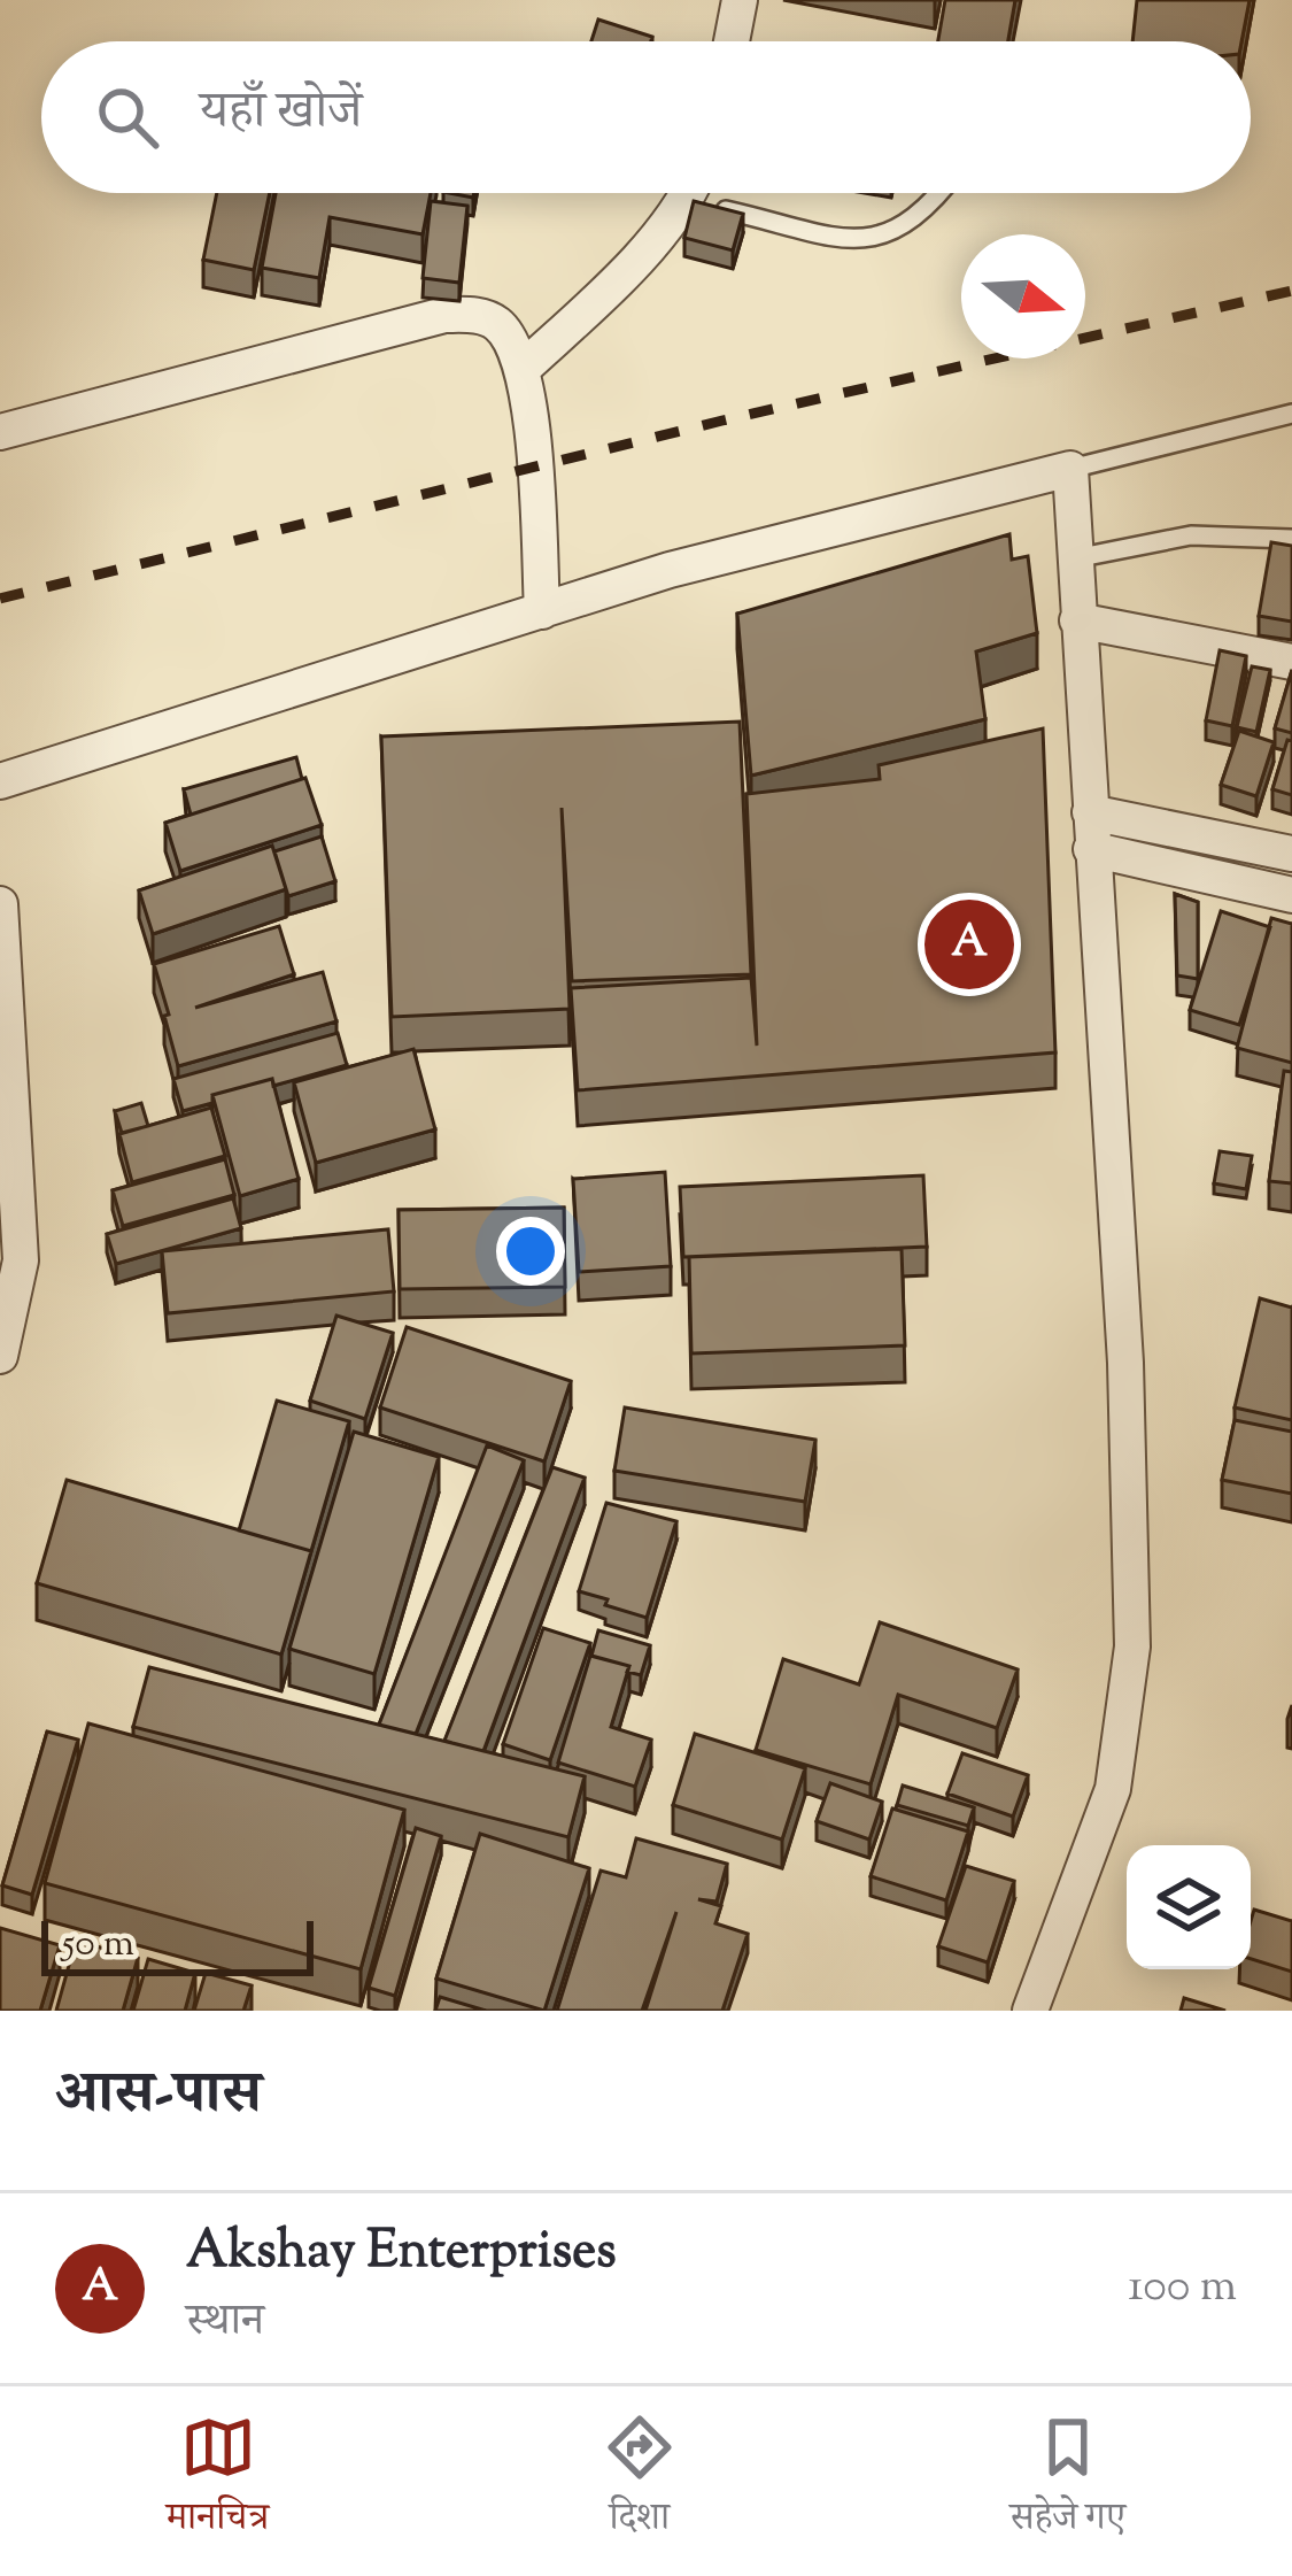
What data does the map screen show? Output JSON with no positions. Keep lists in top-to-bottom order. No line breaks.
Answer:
{"scale_bar":"50 m","north":"right","page":{"search":"यहाँ खोजें","pins":"A","scale":"50 m","heading":"आस-पास","list":[{"mark":"A","name":"Akshay Enterprises","note":"स्थान","value":"100 m"}],"nav":["मानचित्र","दिशा","सहेजे गए"]}}
